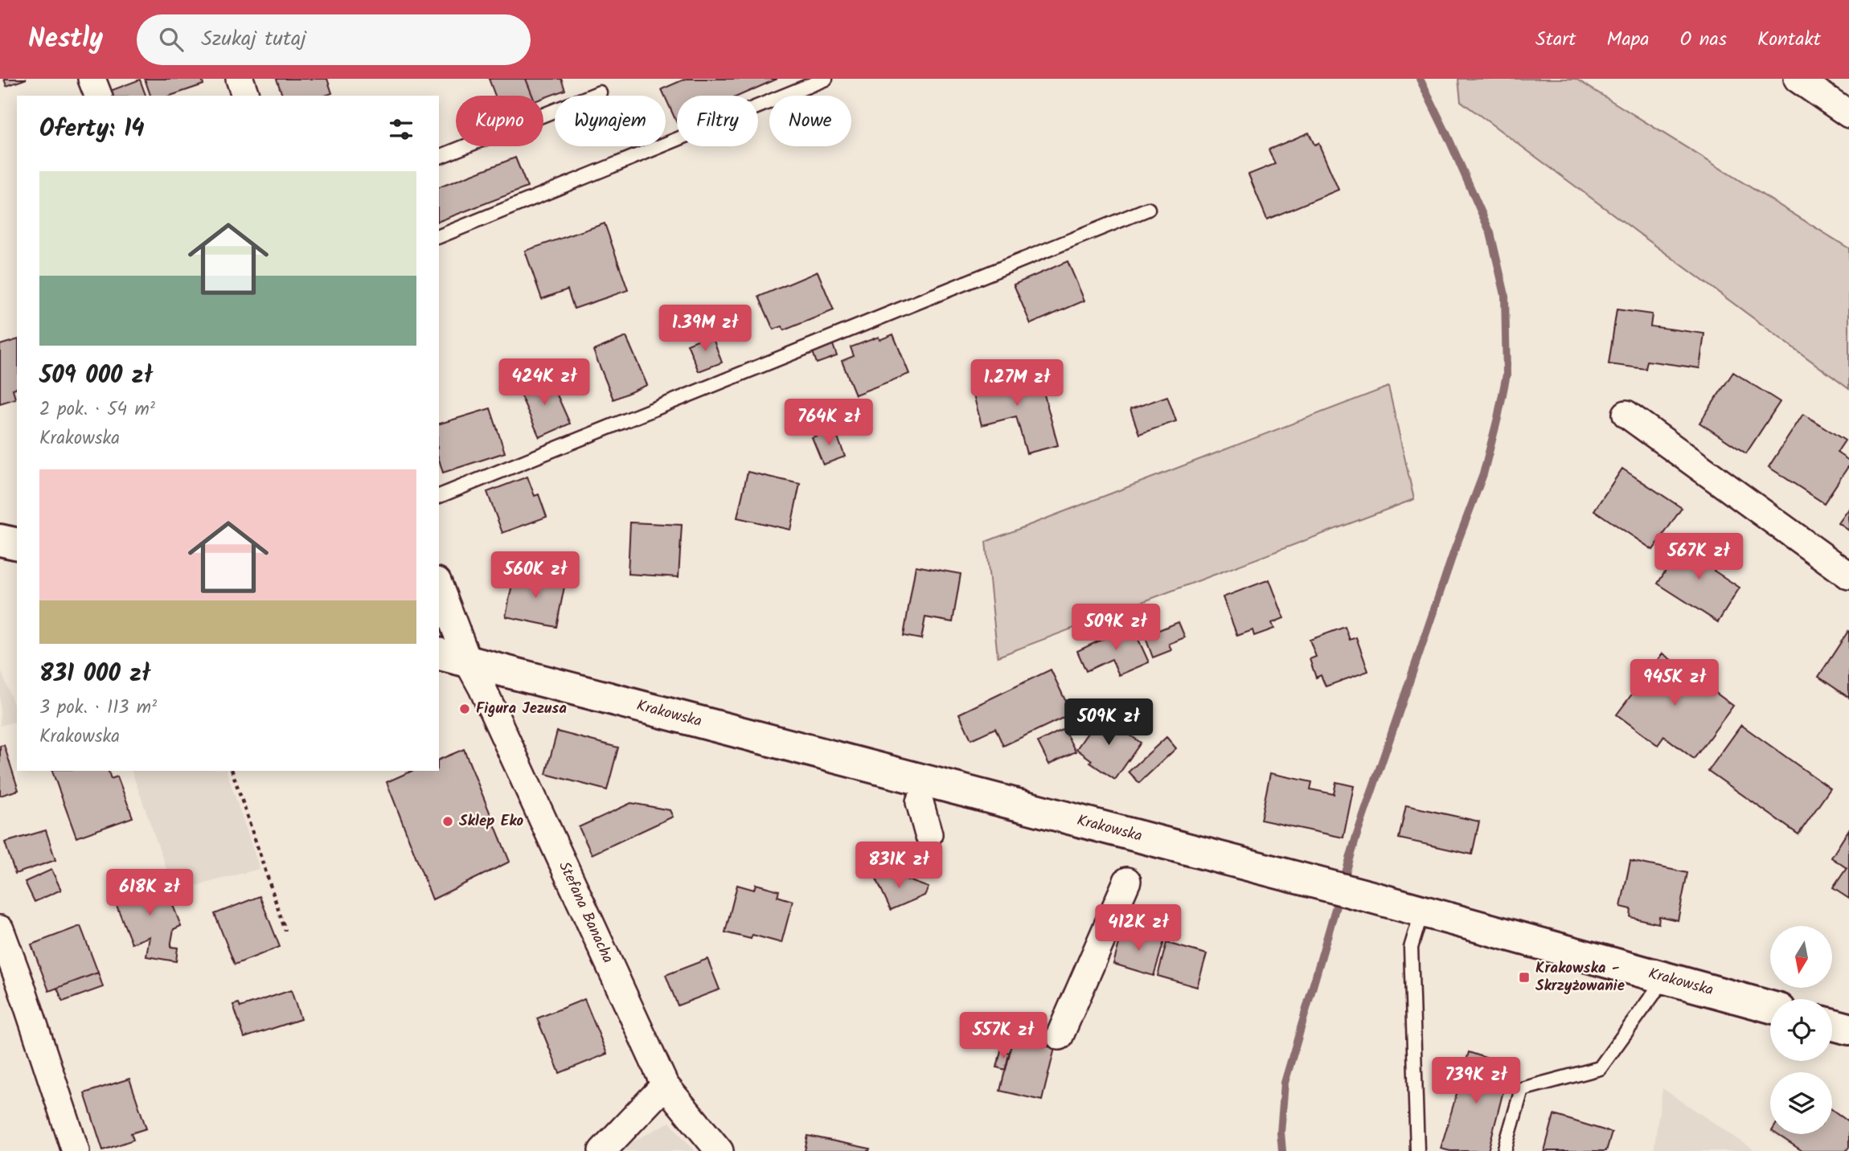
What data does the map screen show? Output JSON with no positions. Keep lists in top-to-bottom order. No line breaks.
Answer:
{"streets":{"main road":["Krakowska"],"street":["Stefana Banacha"]},"crossings":[["Krakowska","Stefana Banacha"]],"places":{"other":["Figura Jezusa","Sklep Eko"],"transit":["Krakowska - Skrzyżowanie"]},"north":"bottom","page":{"header":"Nestly","search":"Szukaj tutaj","nav":["Start","Mapa","O nas","Kontakt"],"chip":["Kupno","Wynajem","Filtry","Nowe"],"heading":"Oferty: 14","list":[{"name":"509 000 zł","note":"2 pok. · 54 m² · Krakowska"},{"name":"831 000 zł","note":"3 pok. · 113 m² · Krakowska"}],"price":["1.39M zł","424K zł","1.27M zł","764K zł","567K zł","560K zł","509K zł","945K zł","509K zł","831K zł","618K zł","412K zł","557K zł","739K zł"]}}
